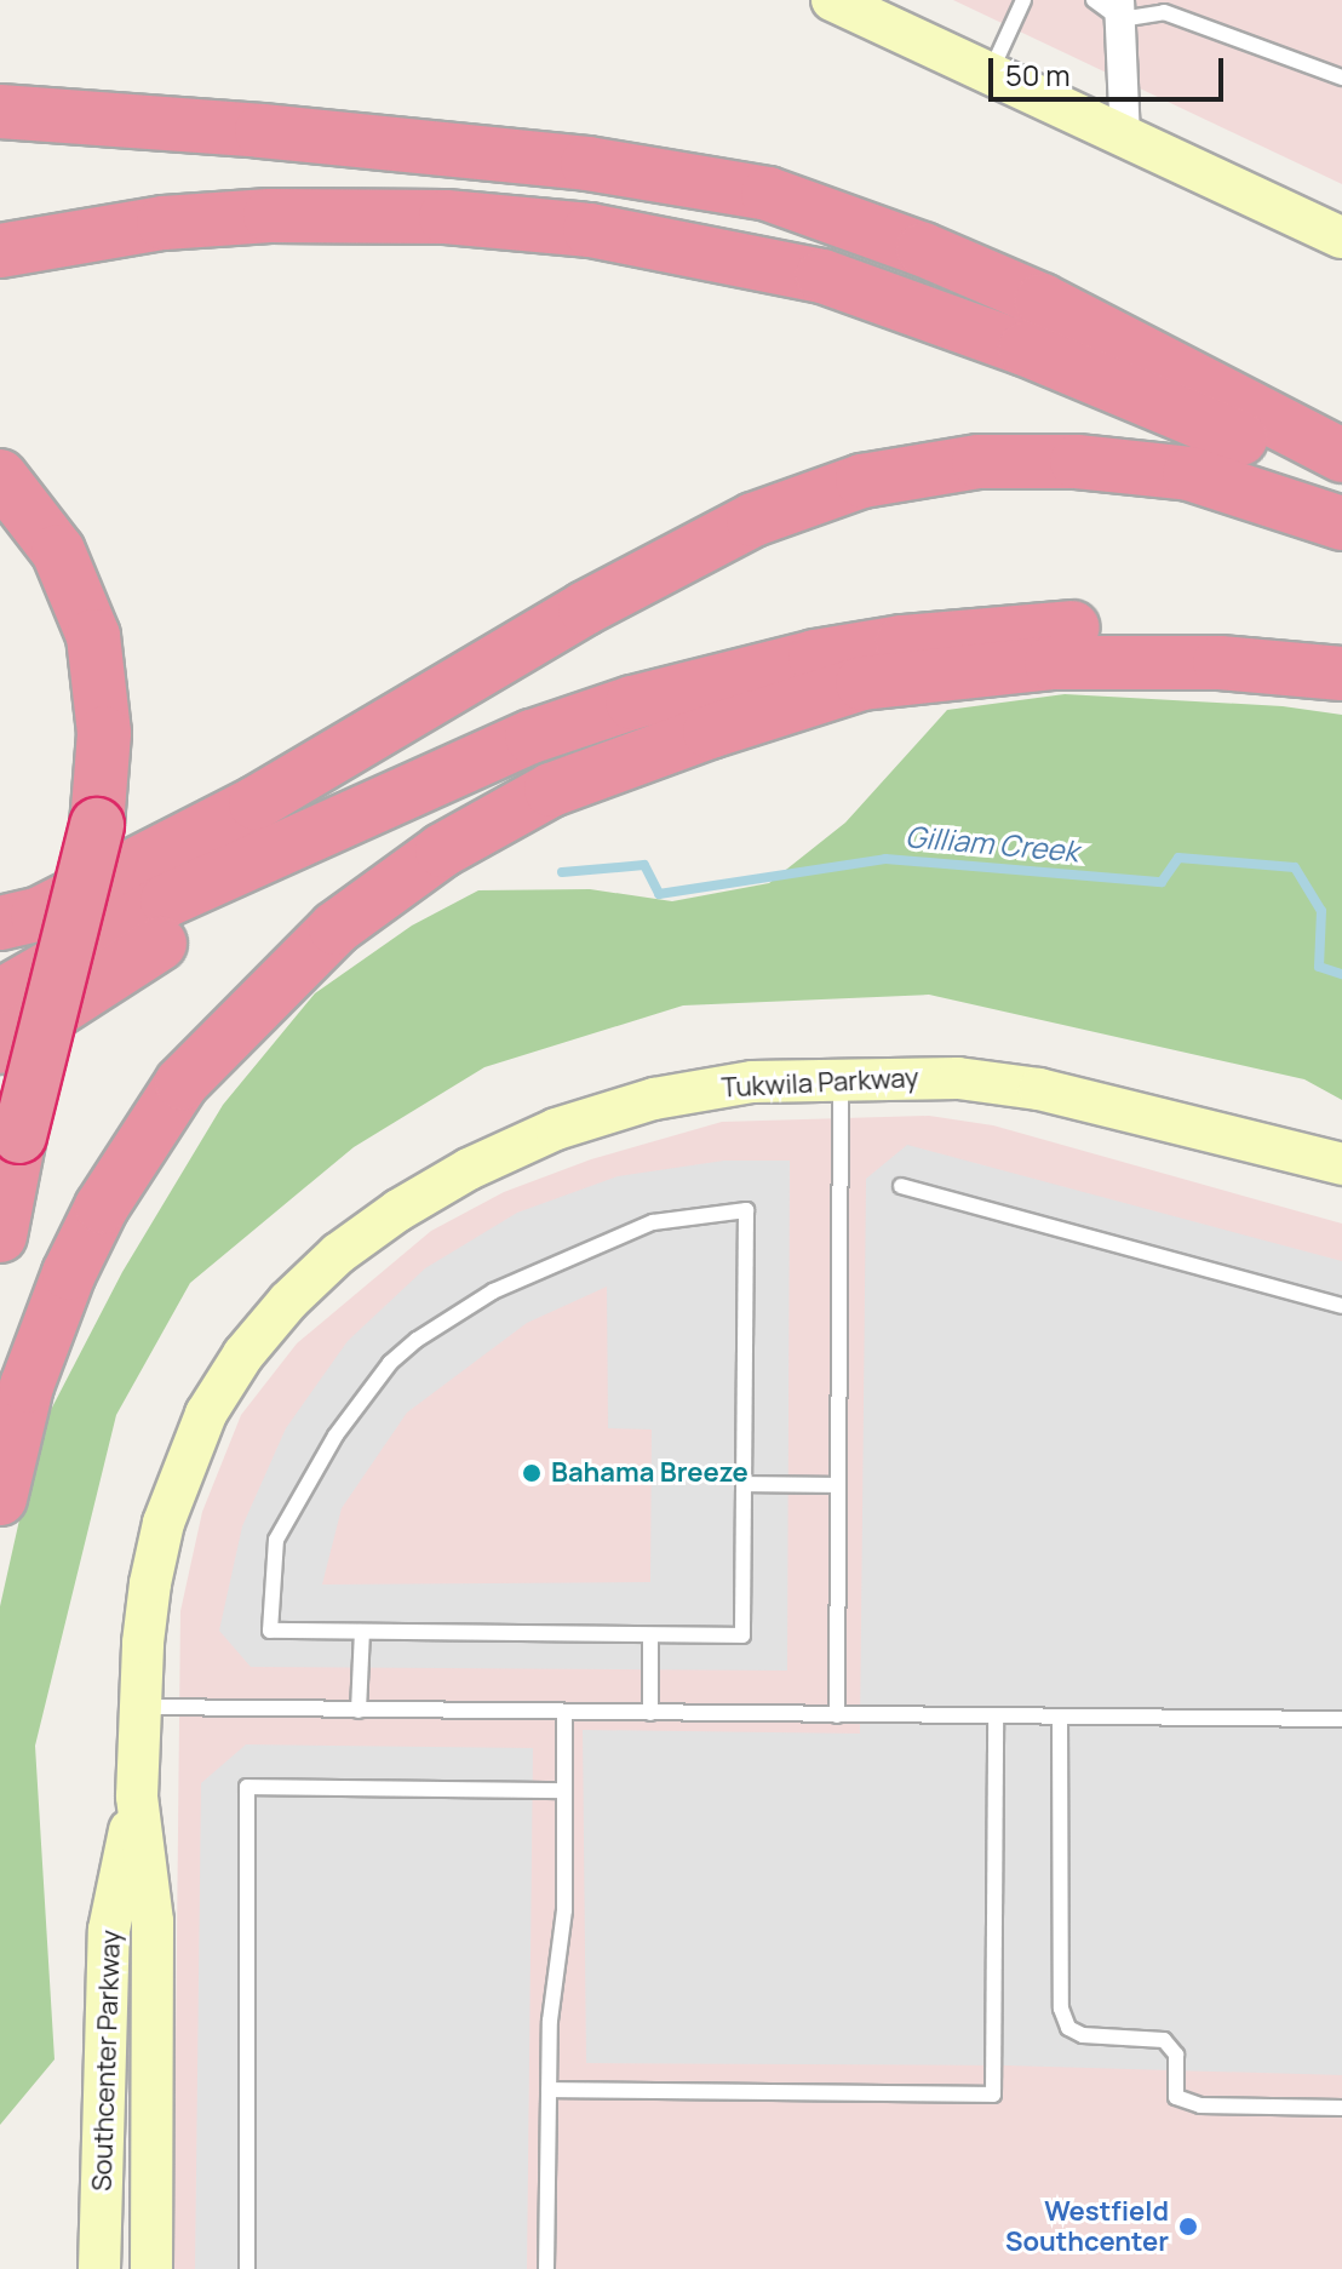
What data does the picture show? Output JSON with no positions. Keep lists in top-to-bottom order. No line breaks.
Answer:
{"streets":{"main road":["Tukwila Parkway","Southcenter Parkway"]},"crossings":[["Tukwila Parkway","Southcenter Parkway"]],"water":["Gilliam Creek"],"places":["Bahama Breeze","Westfield Southcenter"],"scale_bar":"50 m"}
